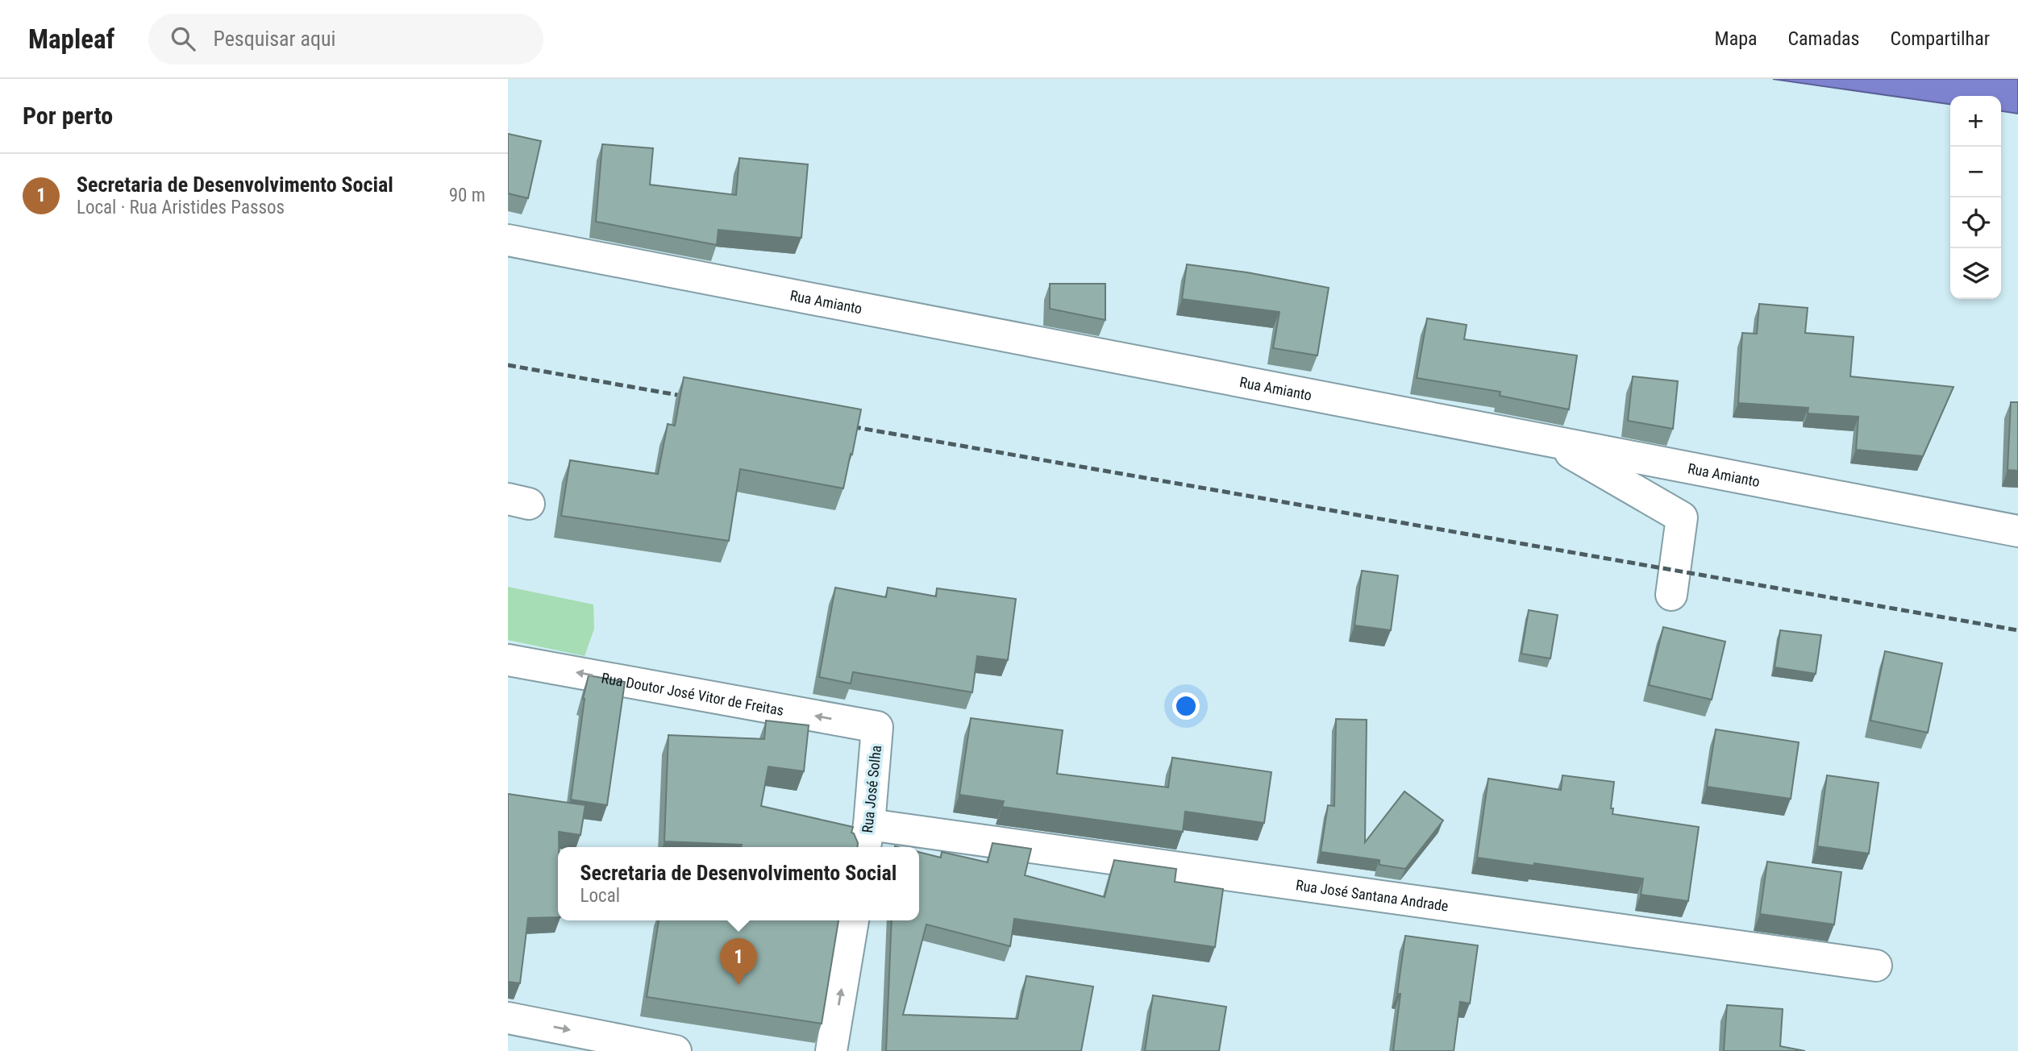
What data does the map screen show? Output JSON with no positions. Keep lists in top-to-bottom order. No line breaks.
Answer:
{"streets":{"street":["Rua Amianto","Rua Doutor José Vitor de Freitas","Rua José Solha","Rua José Santana Andrade"]},"crossings":[["Rua Doutor José Vitor de Freitas","Rua José Solha"],["Rua José Solha","Rua José Santana Andrade"]],"one_way":["Rua Doutor José Vitor de Freitas"],"page":{"header":"Mapleaf","search":"Pesquisar aqui","nav":["Mapa","Camadas","Compartilhar"],"heading":"Por perto","map_buttons":["+","−"],"list":[{"mark":"1","name":"Secretaria de Desenvolvimento Social","note":"Local · Rua Aristides Passos","value":"90 m"}],"popup":["Secretaria de Desenvolvimento Social","Local"],"pins":"1"}}
